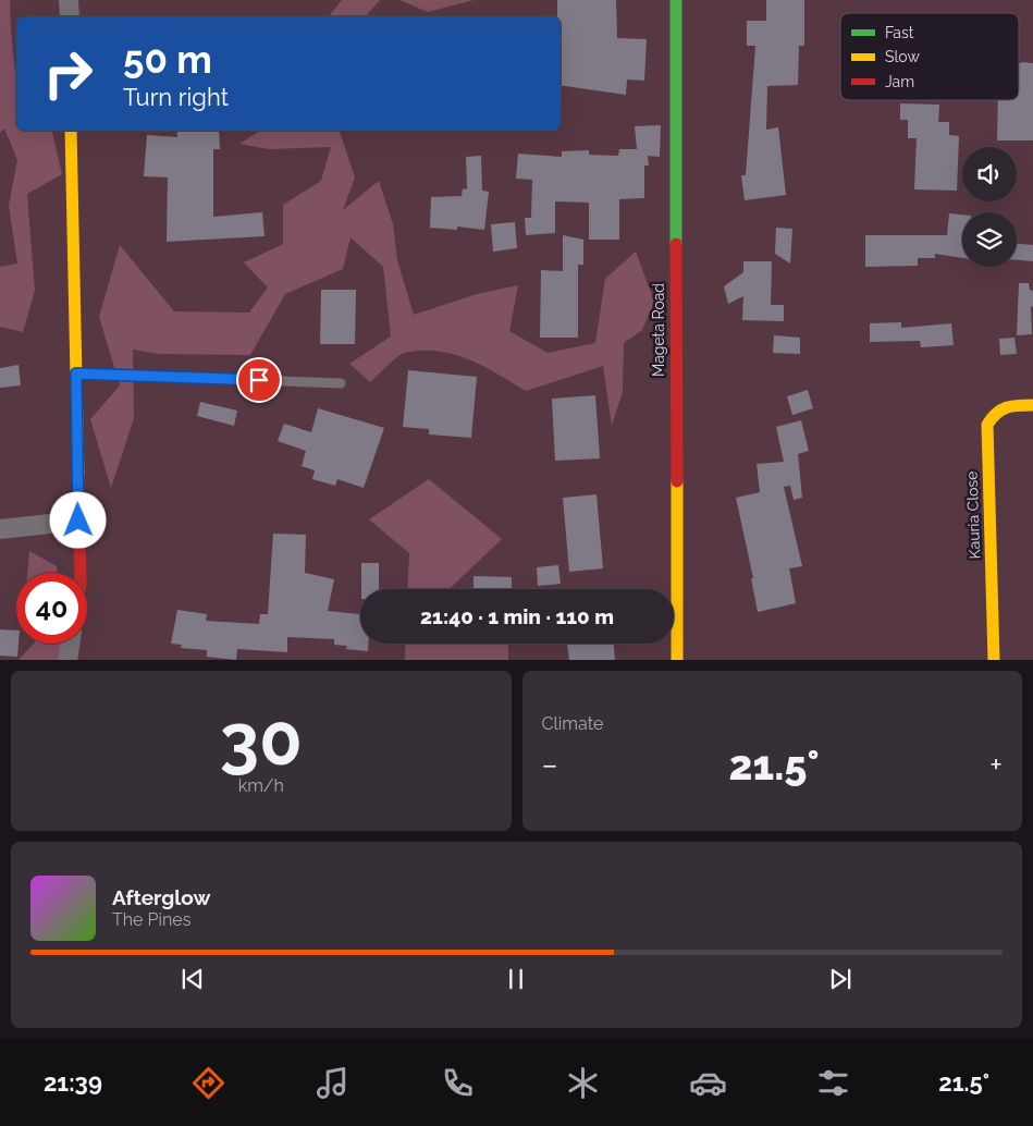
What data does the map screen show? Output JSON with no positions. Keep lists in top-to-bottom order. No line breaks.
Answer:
{"streets":{"street":["Mageta Road","Kauria Close"]},"legend":["Fast","Slow","Jam"],"page":{"turn":["50 m","Turn right"],"limit":"40","trip":"21:40 · 1 min · 110 m","tile":[["30","km/h"],"Climate"],"heat":["−","21.5°","+"],"song":["Afterglow","The Pines"],"tabs":["21:39","21.5°"]}}
